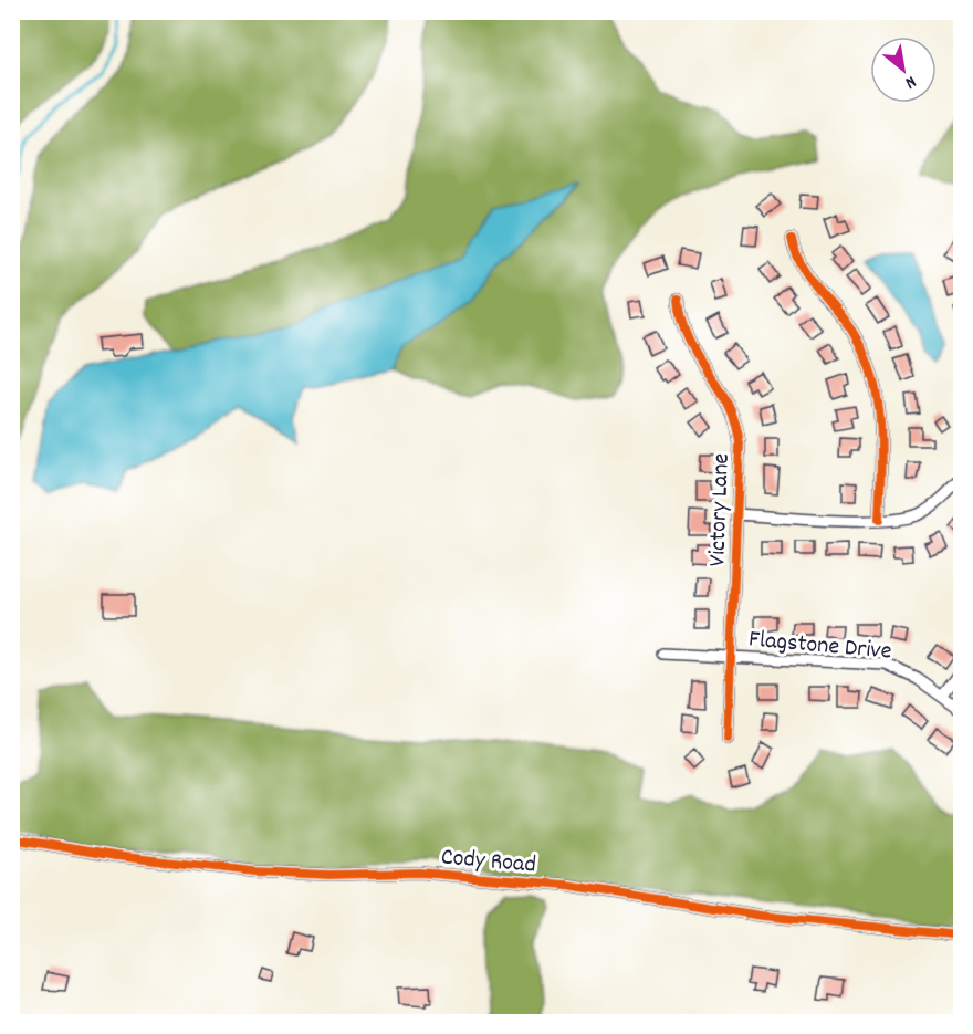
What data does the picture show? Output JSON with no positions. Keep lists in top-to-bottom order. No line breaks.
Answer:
{"streets":{"street":["Victory Lane","Flagstone Drive","Cody Road"]},"crossings":[["Victory Lane","Flagstone Drive"]],"north":"bottom right"}
